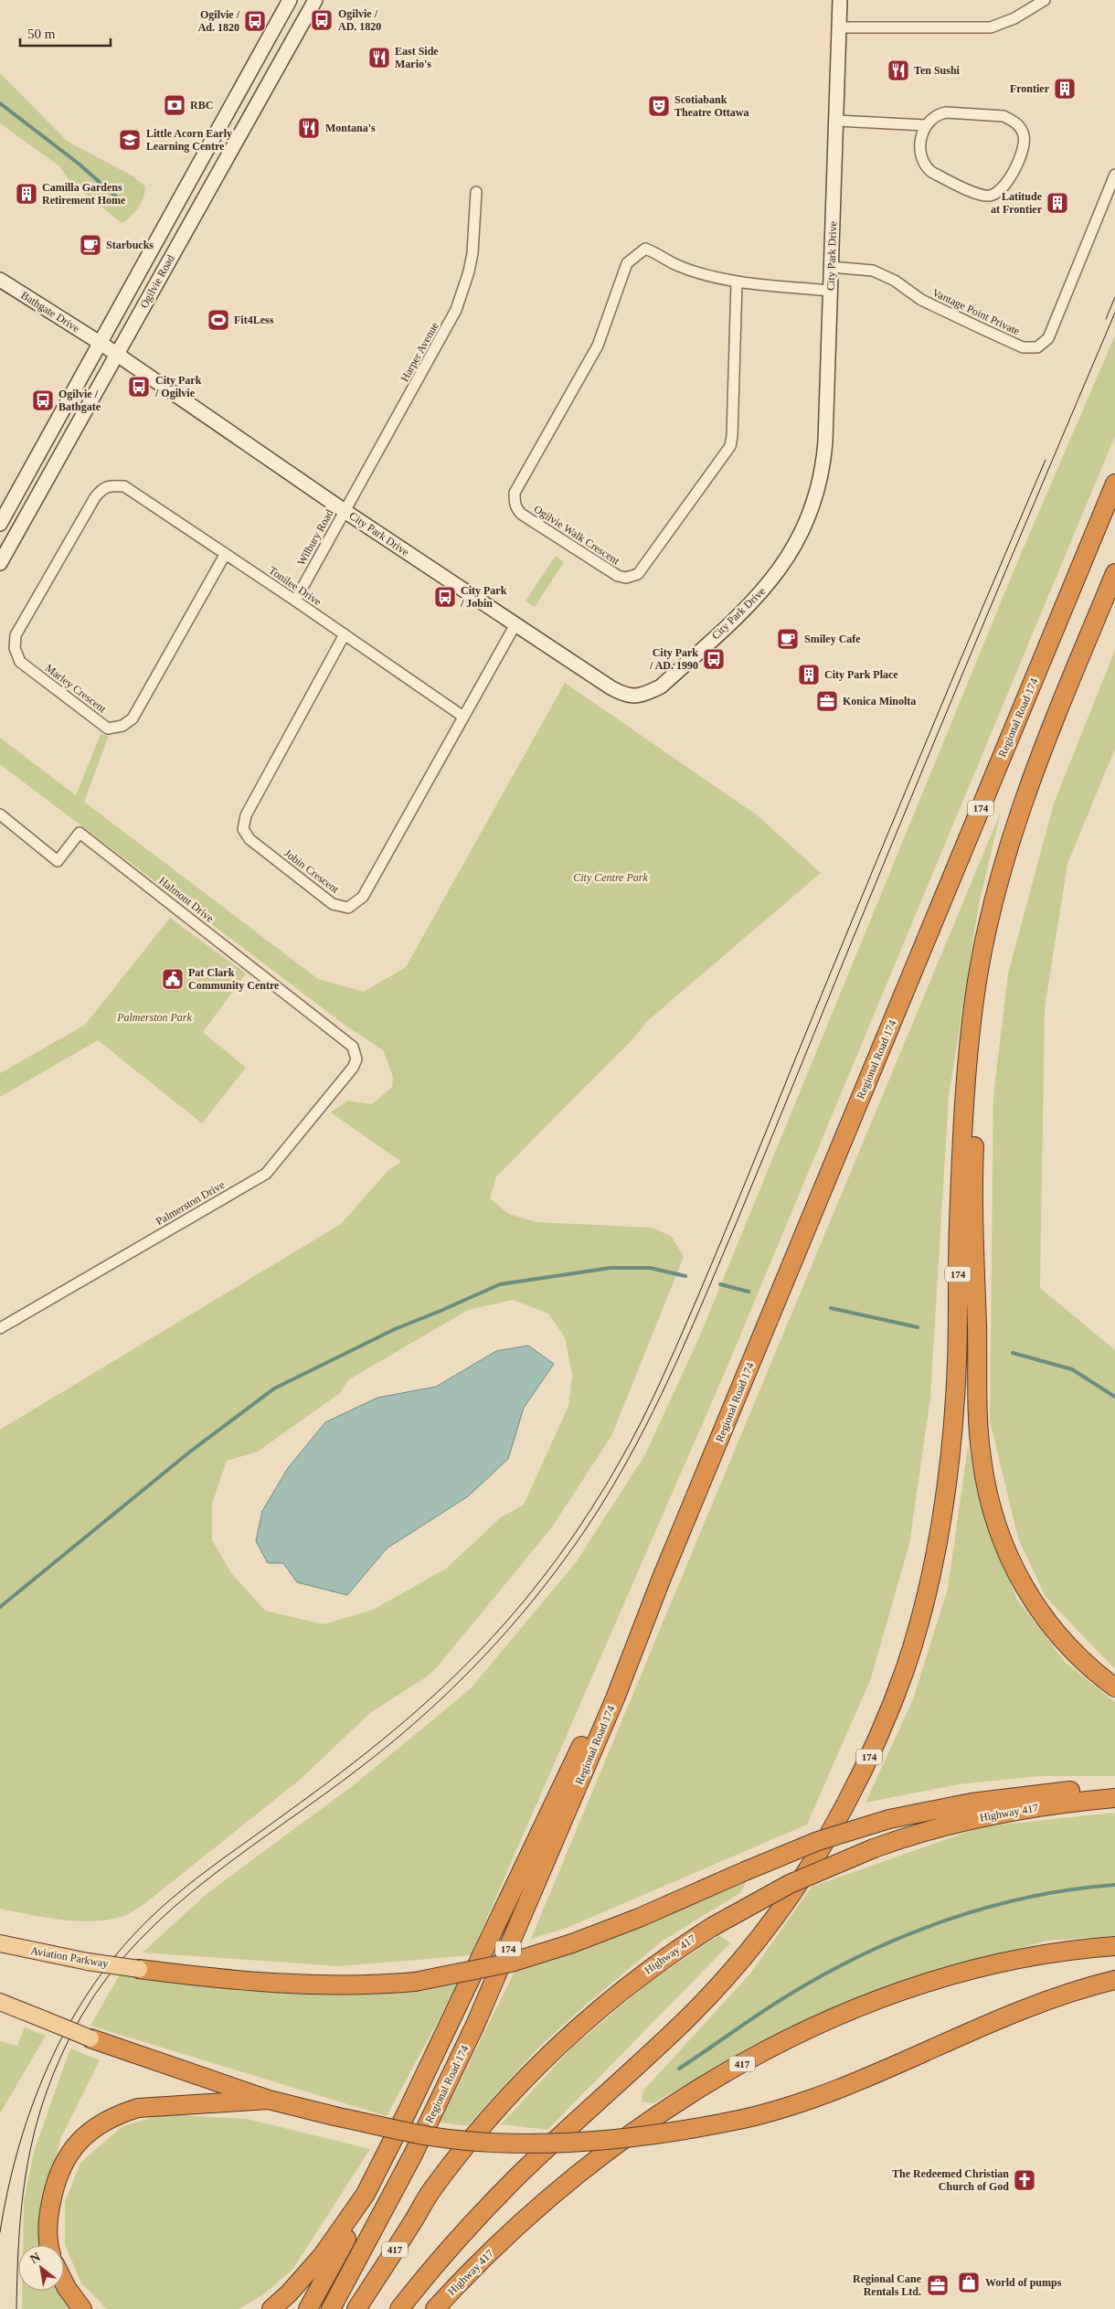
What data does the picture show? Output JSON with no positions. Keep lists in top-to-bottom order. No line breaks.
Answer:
{"streets":{"highway":["Regional Road 174","174","Highway 417","417"],"main road":["Aviation Parkway"],"street":["City Park Drive","Ogilvie Road","Bathgate Drive","Vantage Point Private","Harper Avenue","Ogilvie Walk Crescent","Wilbury Road","Tonilee Drive","Marley Crescent","Jobin Crescent","Halmont Drive","Palmerston Drive"]},"crossings":[["City Park Drive","Ogilvie Road"],["City Park Drive","Bathgate Drive"],["City Park Drive","Vantage Point Private"],["City Park Drive","Harper Avenue"],["City Park Drive","Wilbury Road"],["City Park Drive","Jobin Crescent"],["Ogilvie Road","Bathgate Drive"],["Harper Avenue","Wilbury Road"],["Wilbury Road","Tonilee Drive"],["Tonilee Drive","Marley Crescent"],["Tonilee Drive","Jobin Crescent"],["Halmont Drive","Palmerston Drive"]],"parks":["City Centre Park","Palmerston Park"],"places":{"bus stop":["Ogilvie / AD. 1820","Ogilvie / Ad. 1820","City Park / Ogilvie","Ogilvie / Bathgate","City Park / Jobin","City Park / AD. 1990"],"restaurant":["East Side Mario's","Ten Sushi","Montana's"],"building":["Frontier","Camilla Gardens Retirement Home","Latitude at Frontier","City Park Place"],"bank":["RBC"],"theatre":["Scotiabank Theatre Ottawa"],"school or university":["Little Acorn Early Learning Centre"],"cafe":["Starbucks","Smiley Cafe"],"sports":["Fit4Less"],"office":["Konica Minolta","Regional Cane Rentals Ltd."],"public building":["Pat Clark Community Centre"],"church":["The Redeemed Christian Church of God"],"shop":["World of pumps"]},"scale_bar":"50 m","north":"top left"}
